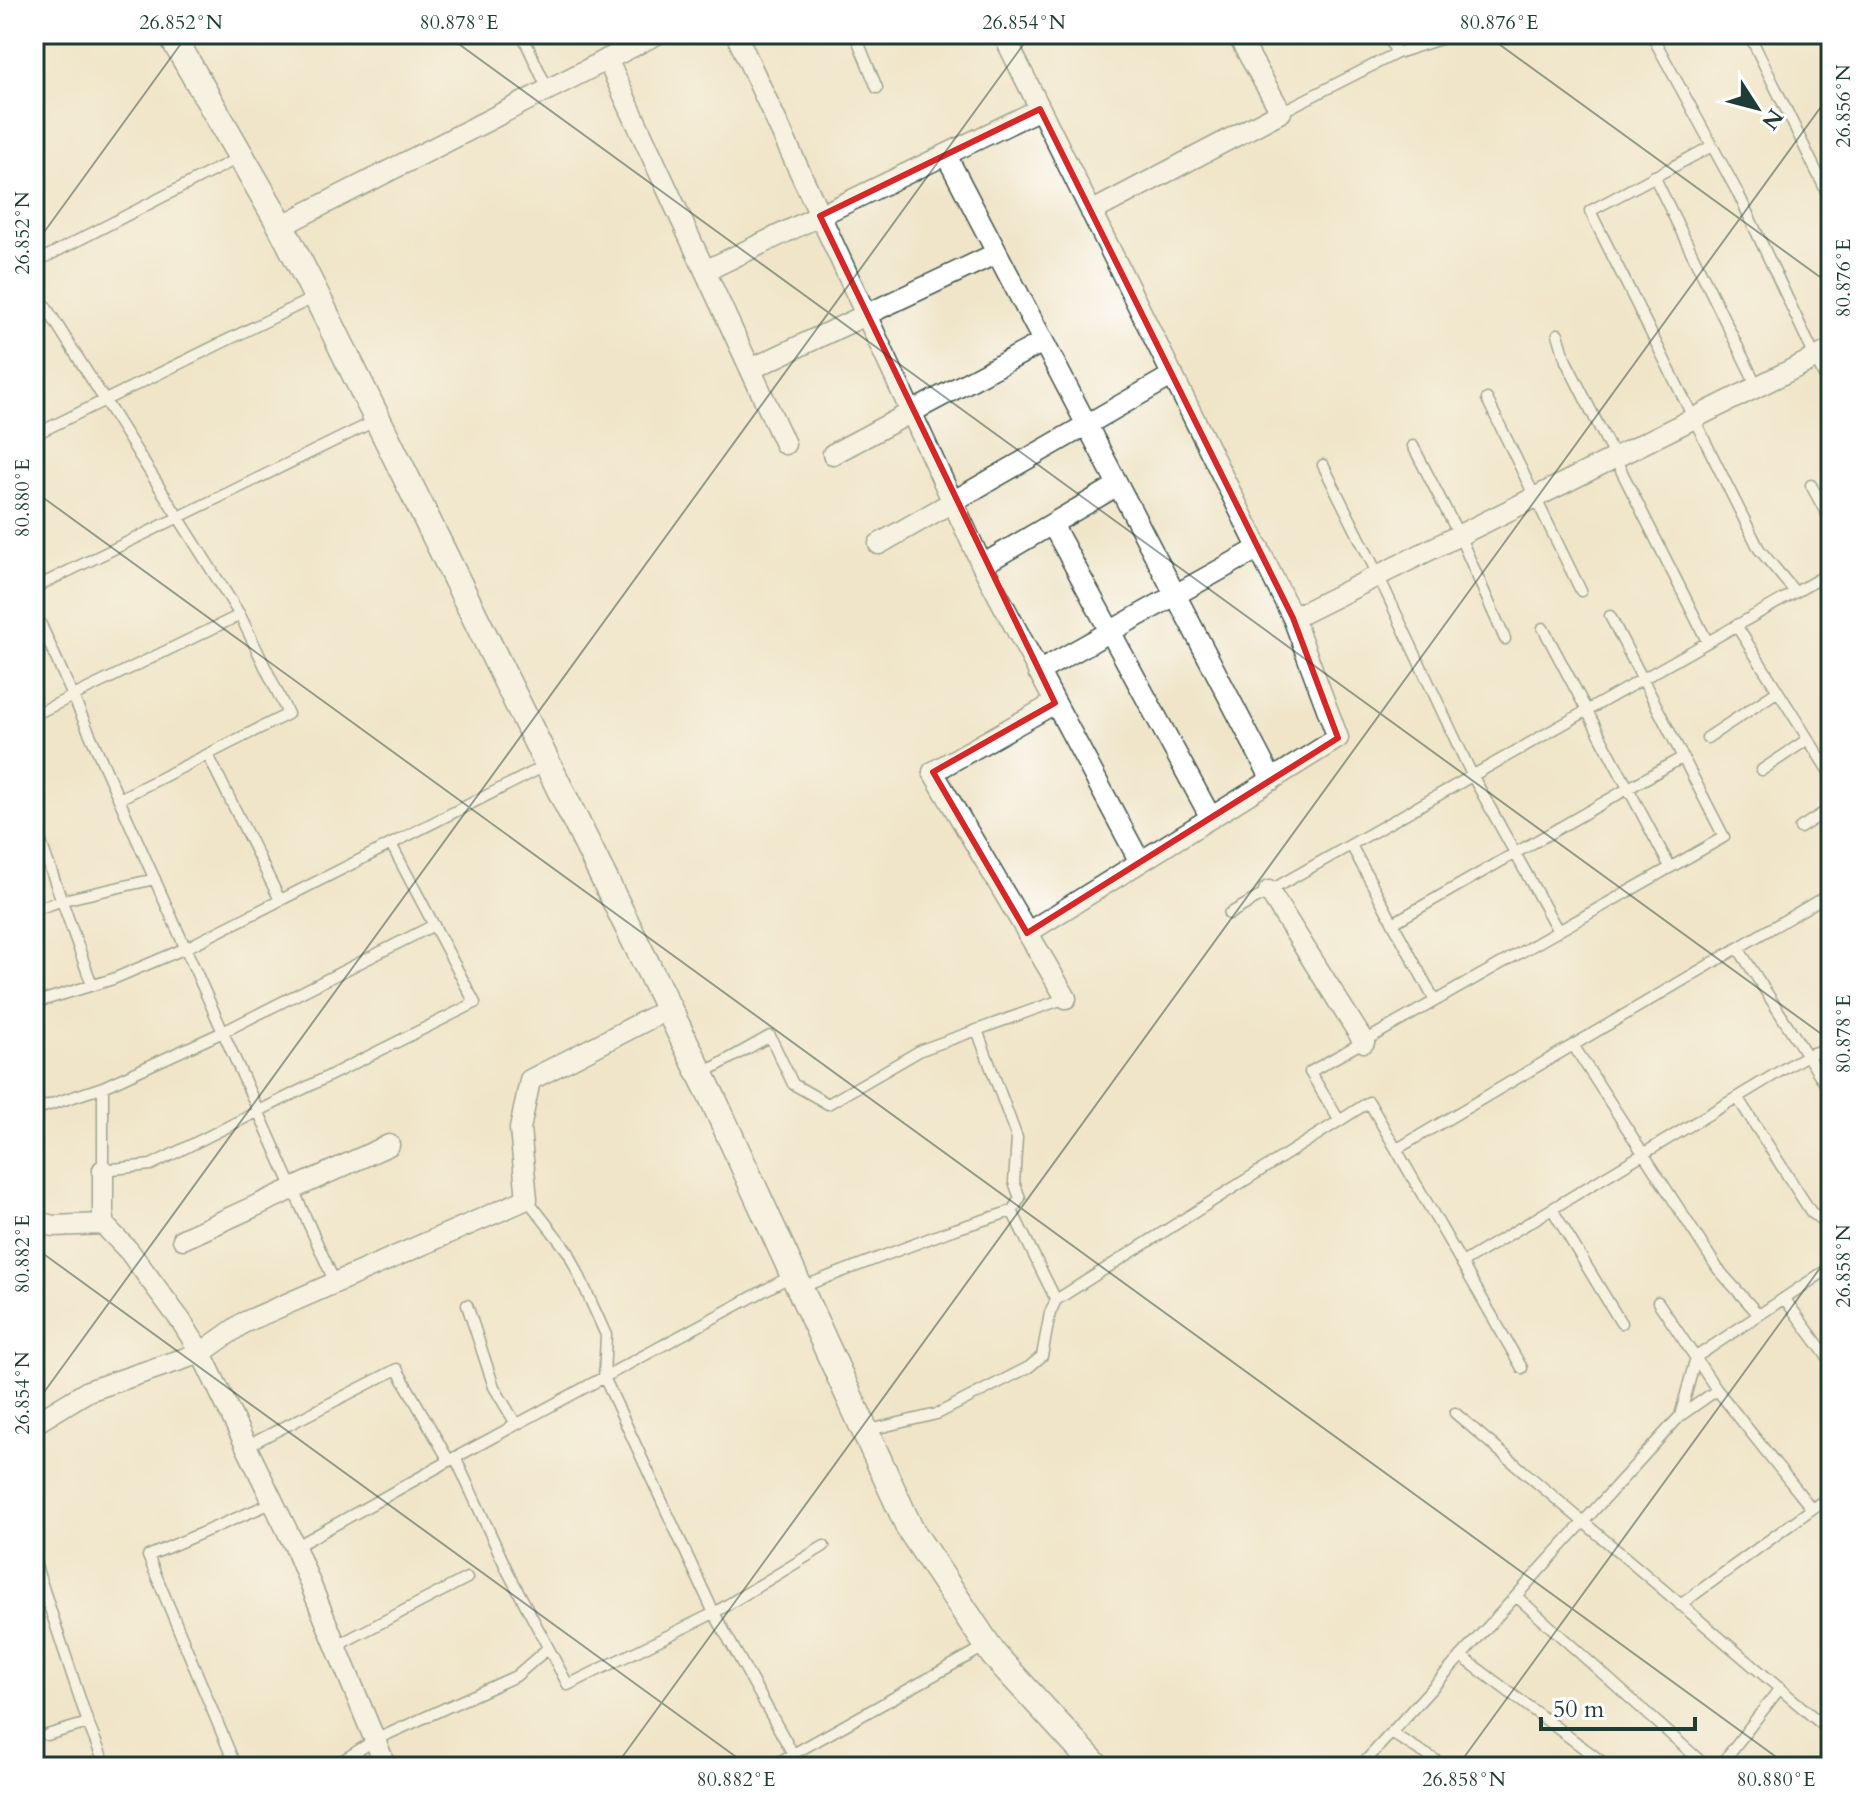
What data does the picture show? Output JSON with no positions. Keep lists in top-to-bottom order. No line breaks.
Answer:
{"scale_bar":"50 m","north":"bottom right","coordinates":["26.852°N","80.878°E","26.854°N","80.876°E","26.856°N","80.880°E","80.882°E","26.858°N"]}
